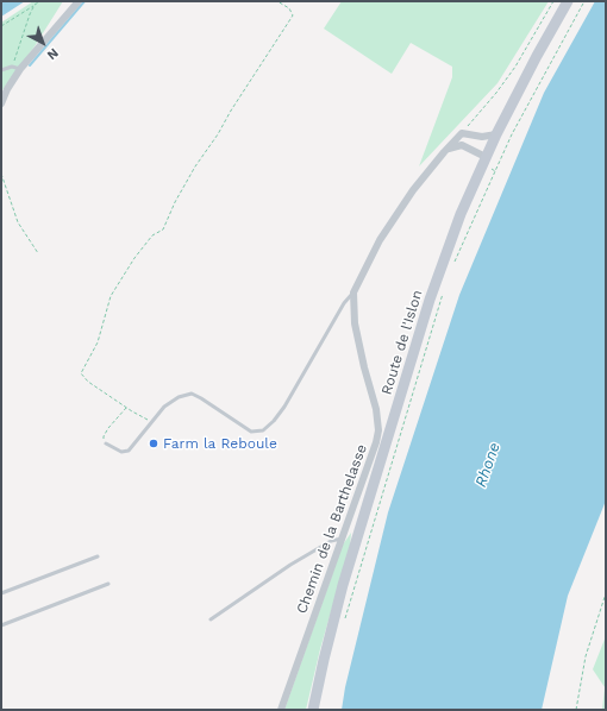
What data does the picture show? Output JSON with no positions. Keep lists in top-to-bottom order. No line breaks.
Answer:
{"streets":{"street":["Route de l'Islon","Chemin de la Barthelasse"]},"water":["Rhone"],"places":["Farm la Reboule"],"north":"bottom right"}
